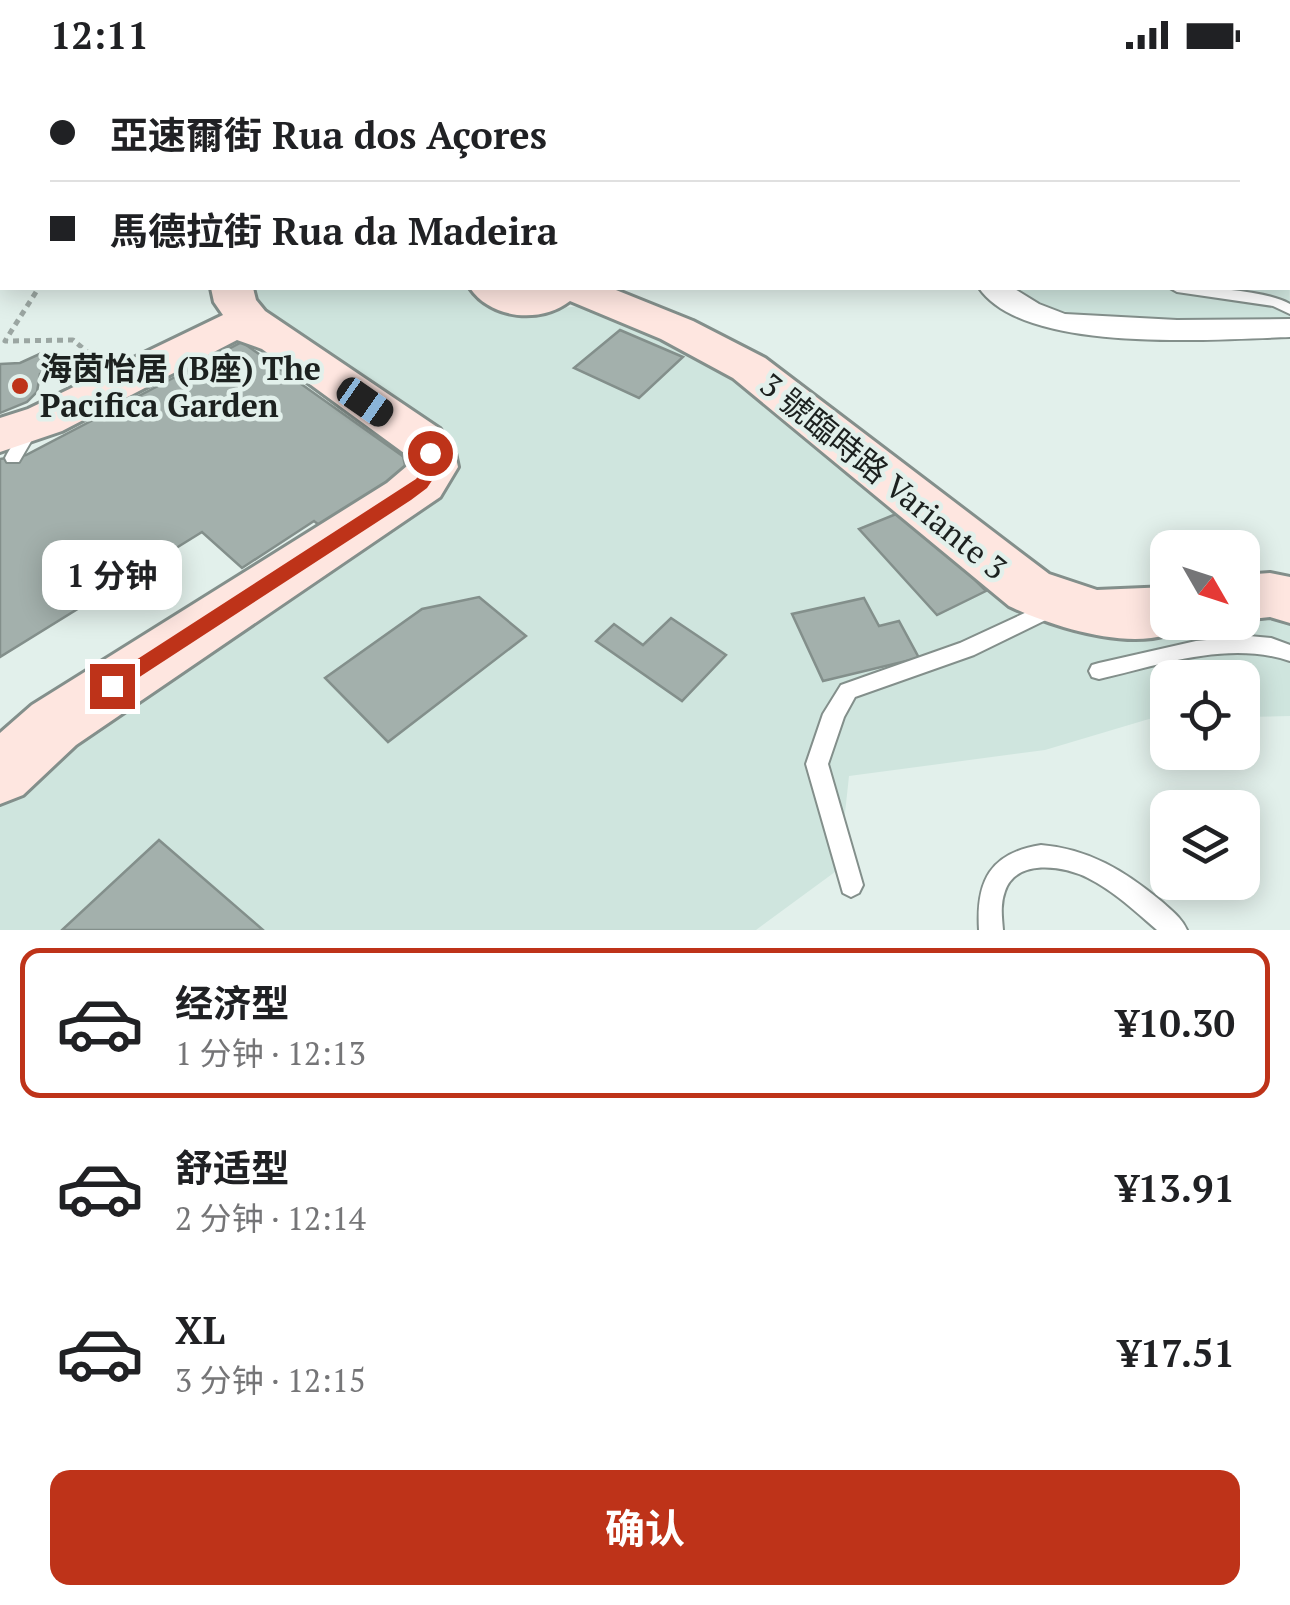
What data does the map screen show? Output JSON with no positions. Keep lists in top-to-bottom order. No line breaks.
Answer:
{"streets":{"street":["3 號臨時路 Variante 3"]},"places":["海茵怡居 (B座) The Pacifica Garden"],"north":"bottom right","page":{"status":"12:11","banner":["亞速爾街 Rua dos Açores","馬德拉街 Rua da Madeira"],"bubble":"1 分钟","list":[{"name":"经济型","note":"1 分钟 · 12:13","value":"¥10.30"},{"name":"舒适型","note":"2 分钟 · 12:14","value":"¥13.91"},{"name":"XL","note":"3 分钟 · 12:15","value":"¥17.51"}],"buttons":"确认"}}
